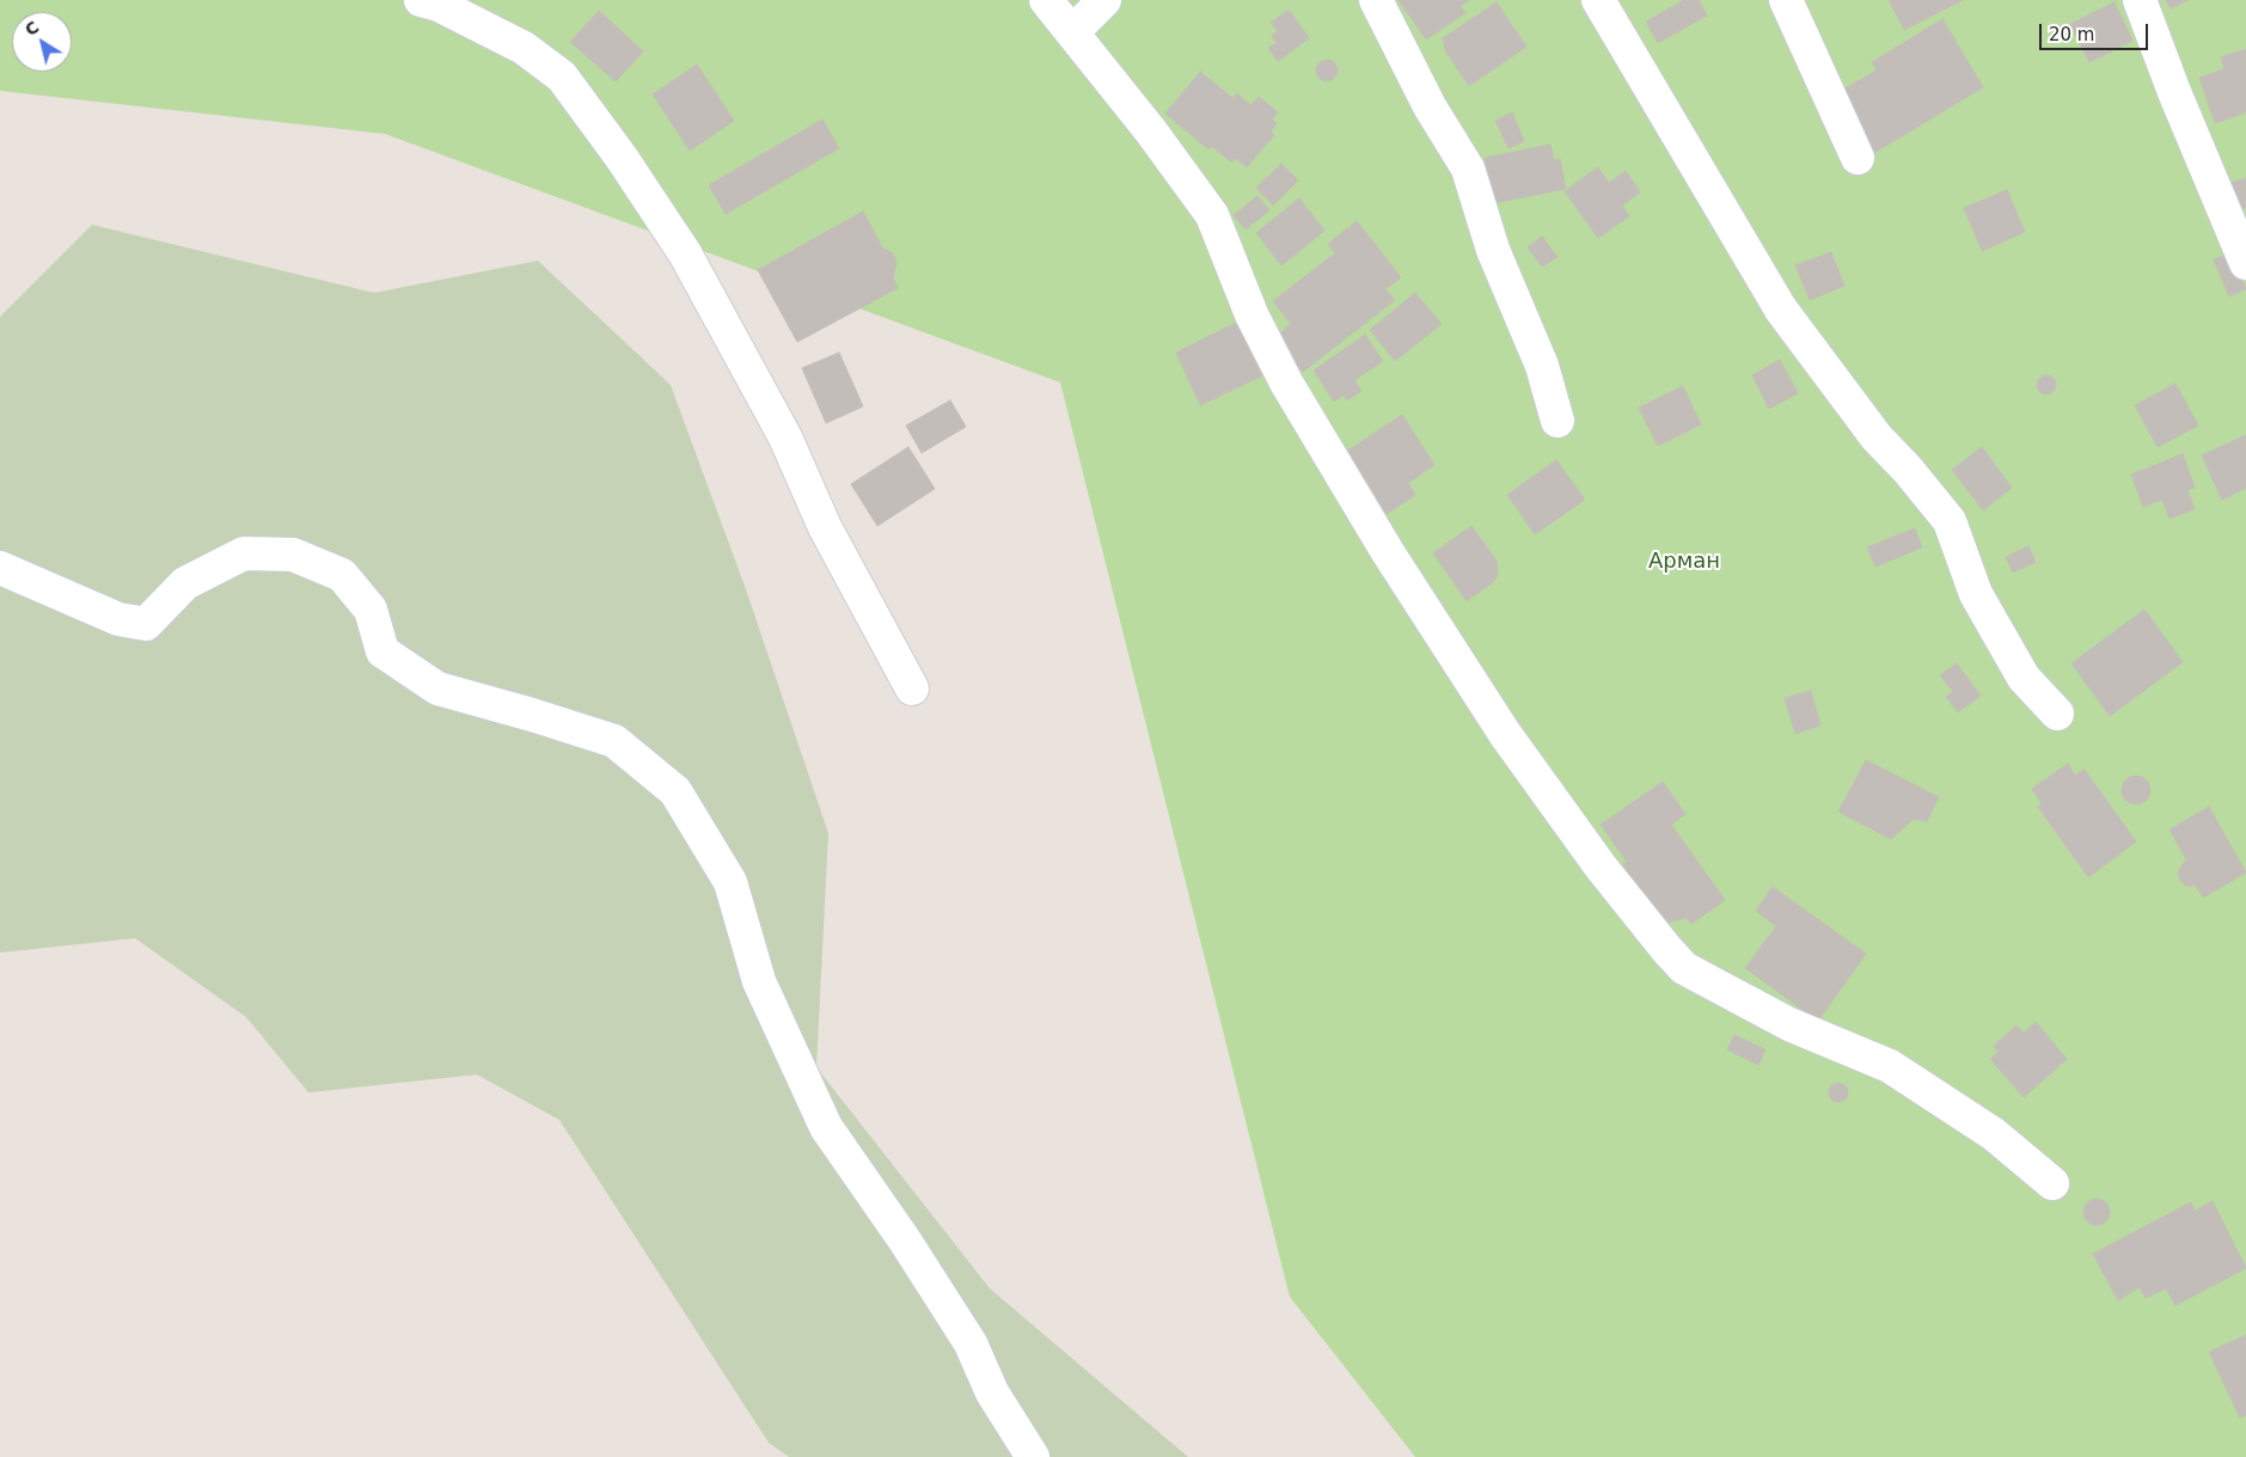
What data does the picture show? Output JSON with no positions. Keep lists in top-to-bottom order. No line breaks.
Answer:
{"parks":["Арман"],"scale_bar":"20 m","north":"top left"}
